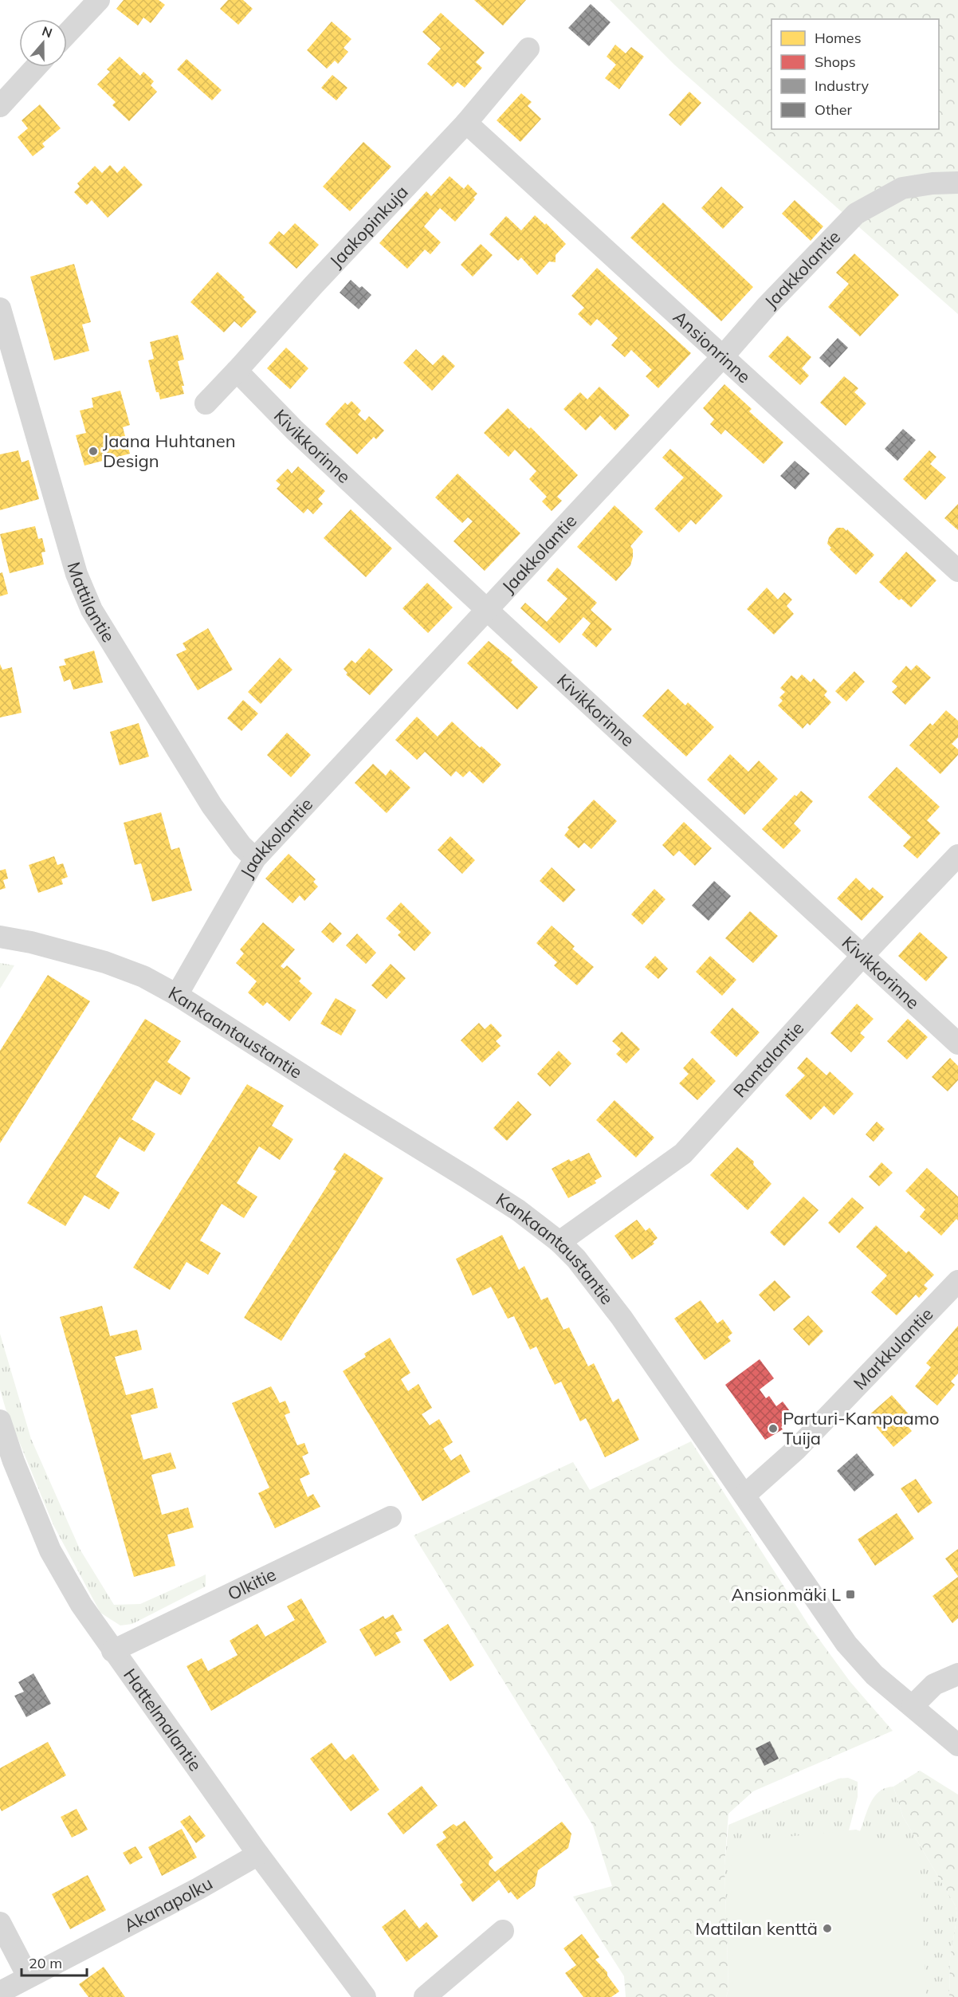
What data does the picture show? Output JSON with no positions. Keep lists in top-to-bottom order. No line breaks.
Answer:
{"streets":{"street":["Jaakopinkuja","Jaakkolantie","Ansionrinne","Kivikkorinne","Mattilantie","Kankaantaustantie","Rantalantie","Markkulantie","Olkitie","Hattelmalantie","Akanapolku"]},"crossings":[["Jaakopinkuja","Ansionrinne"],["Jaakopinkuja","Kivikkorinne"],["Jaakkolantie","Ansionrinne"],["Jaakkolantie","Kivikkorinne"],["Jaakkolantie","Mattilantie"],["Jaakkolantie","Kankaantaustantie"],["Kivikkorinne","Rantalantie"],["Kankaantaustantie","Rantalantie"],["Kankaantaustantie","Markkulantie"],["Olkitie","Hattelmalantie"],["Hattelmalantie","Akanapolku"]],"places":{"other":["Jaana Huhtanen Design","Parturi-Kampaamo Tuija","Mattilan kenttä"],"transit":["Ansionmäki L"]},"legend":["Homes","Shops","Industry","Other"],"scale_bar":"20 m","north":"top"}
